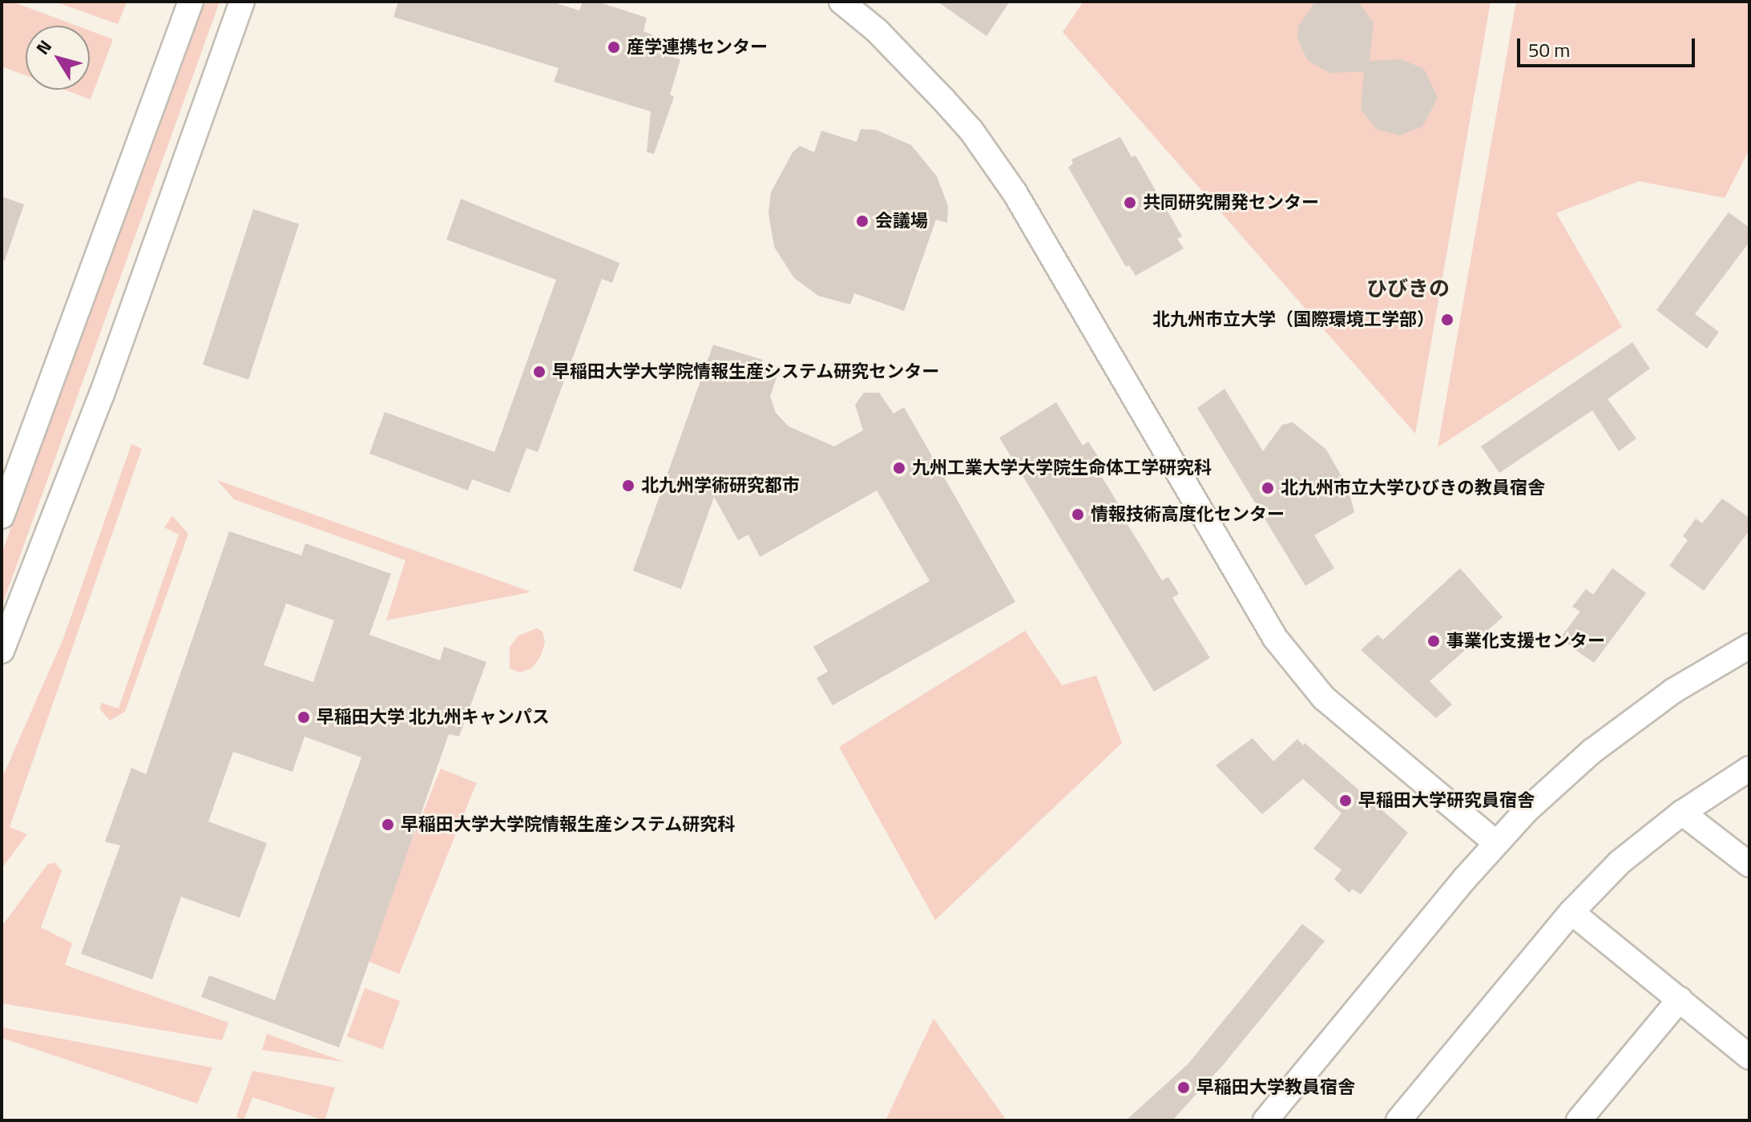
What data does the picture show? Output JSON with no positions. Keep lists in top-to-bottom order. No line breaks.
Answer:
{"districts":["ひびきの"],"places":["産学連携センター","共同研究開発センター","会議場","北九州市立大学（国際環境工学部）","早稲田大学大学院情報生産システム研究センター","九州工業大学大学院生命体工学研究科","北九州学術研究都市","北九州市立大学ひびきの教員宿舎","情報技術高度化センター","事業化支援センター","早稲田大学 北九州キャンパス","早稲田大学研究員宿舎","早稲田大学大学院情報生産システム研究科","早稲田大学教員宿舎"],"scale_bar":"50 m","north":"top left"}
